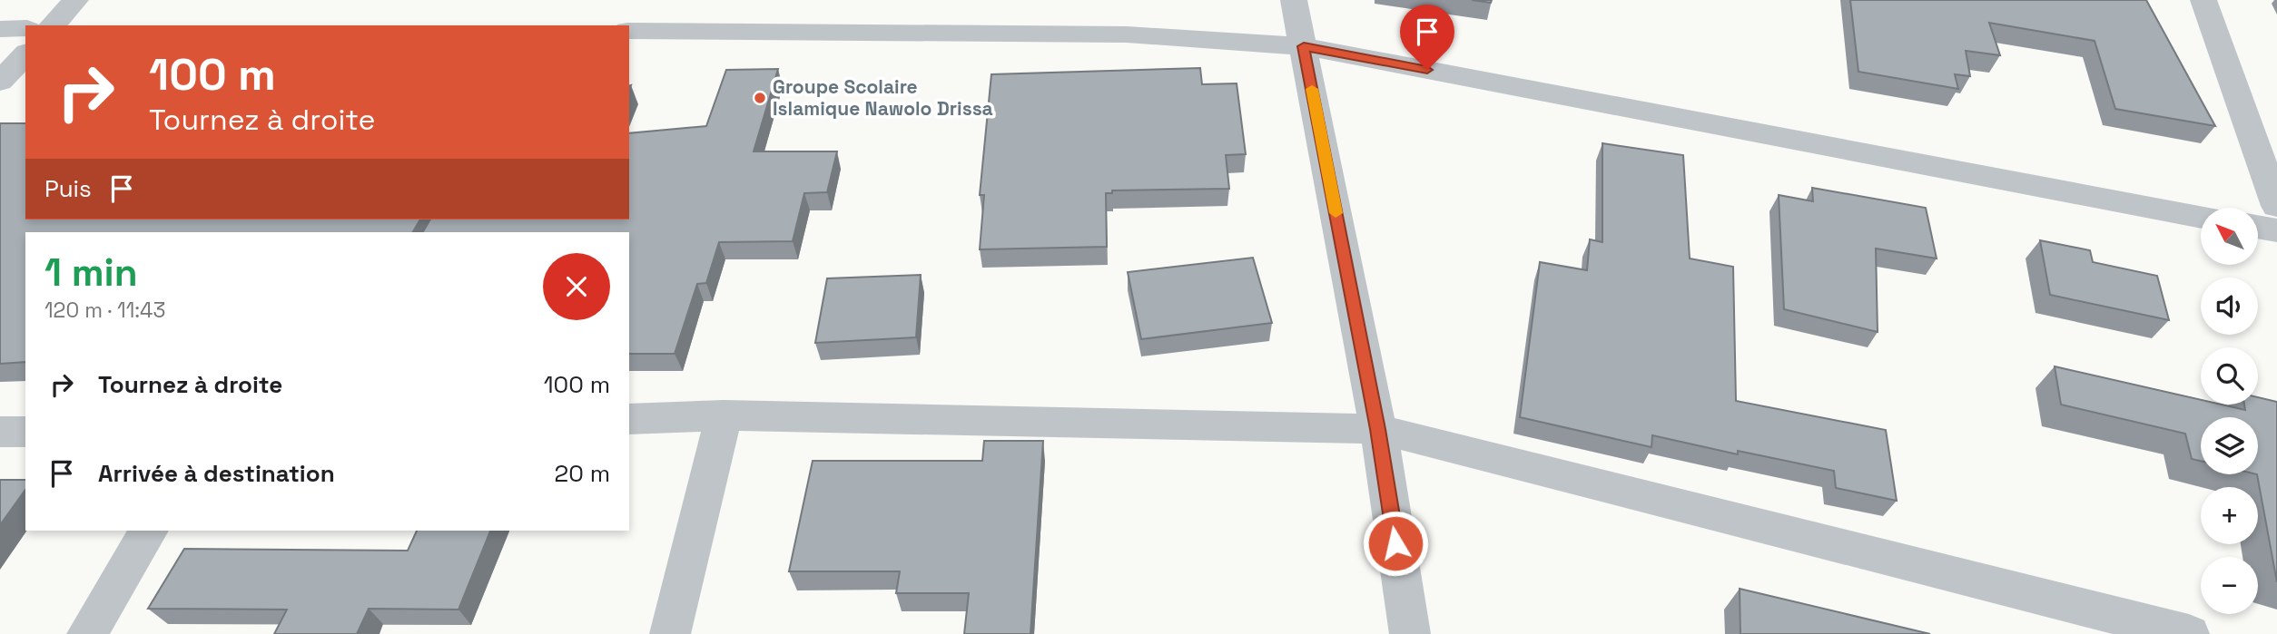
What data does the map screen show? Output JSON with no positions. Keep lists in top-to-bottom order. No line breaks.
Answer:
{"places":["Groupe Scolaire Islamique Nawolo Drissa"],"north":"top left","page":{"turn":["100 m","Tournez à droite"],"then":"Puis","map_buttons":["+","−"],"heading":["1 min","120 m · 11:43"],"list":[{"name":"Tournez à droite","value":"100 m"},{"name":"Arrivée à destination","value":"20 m"}]}}
